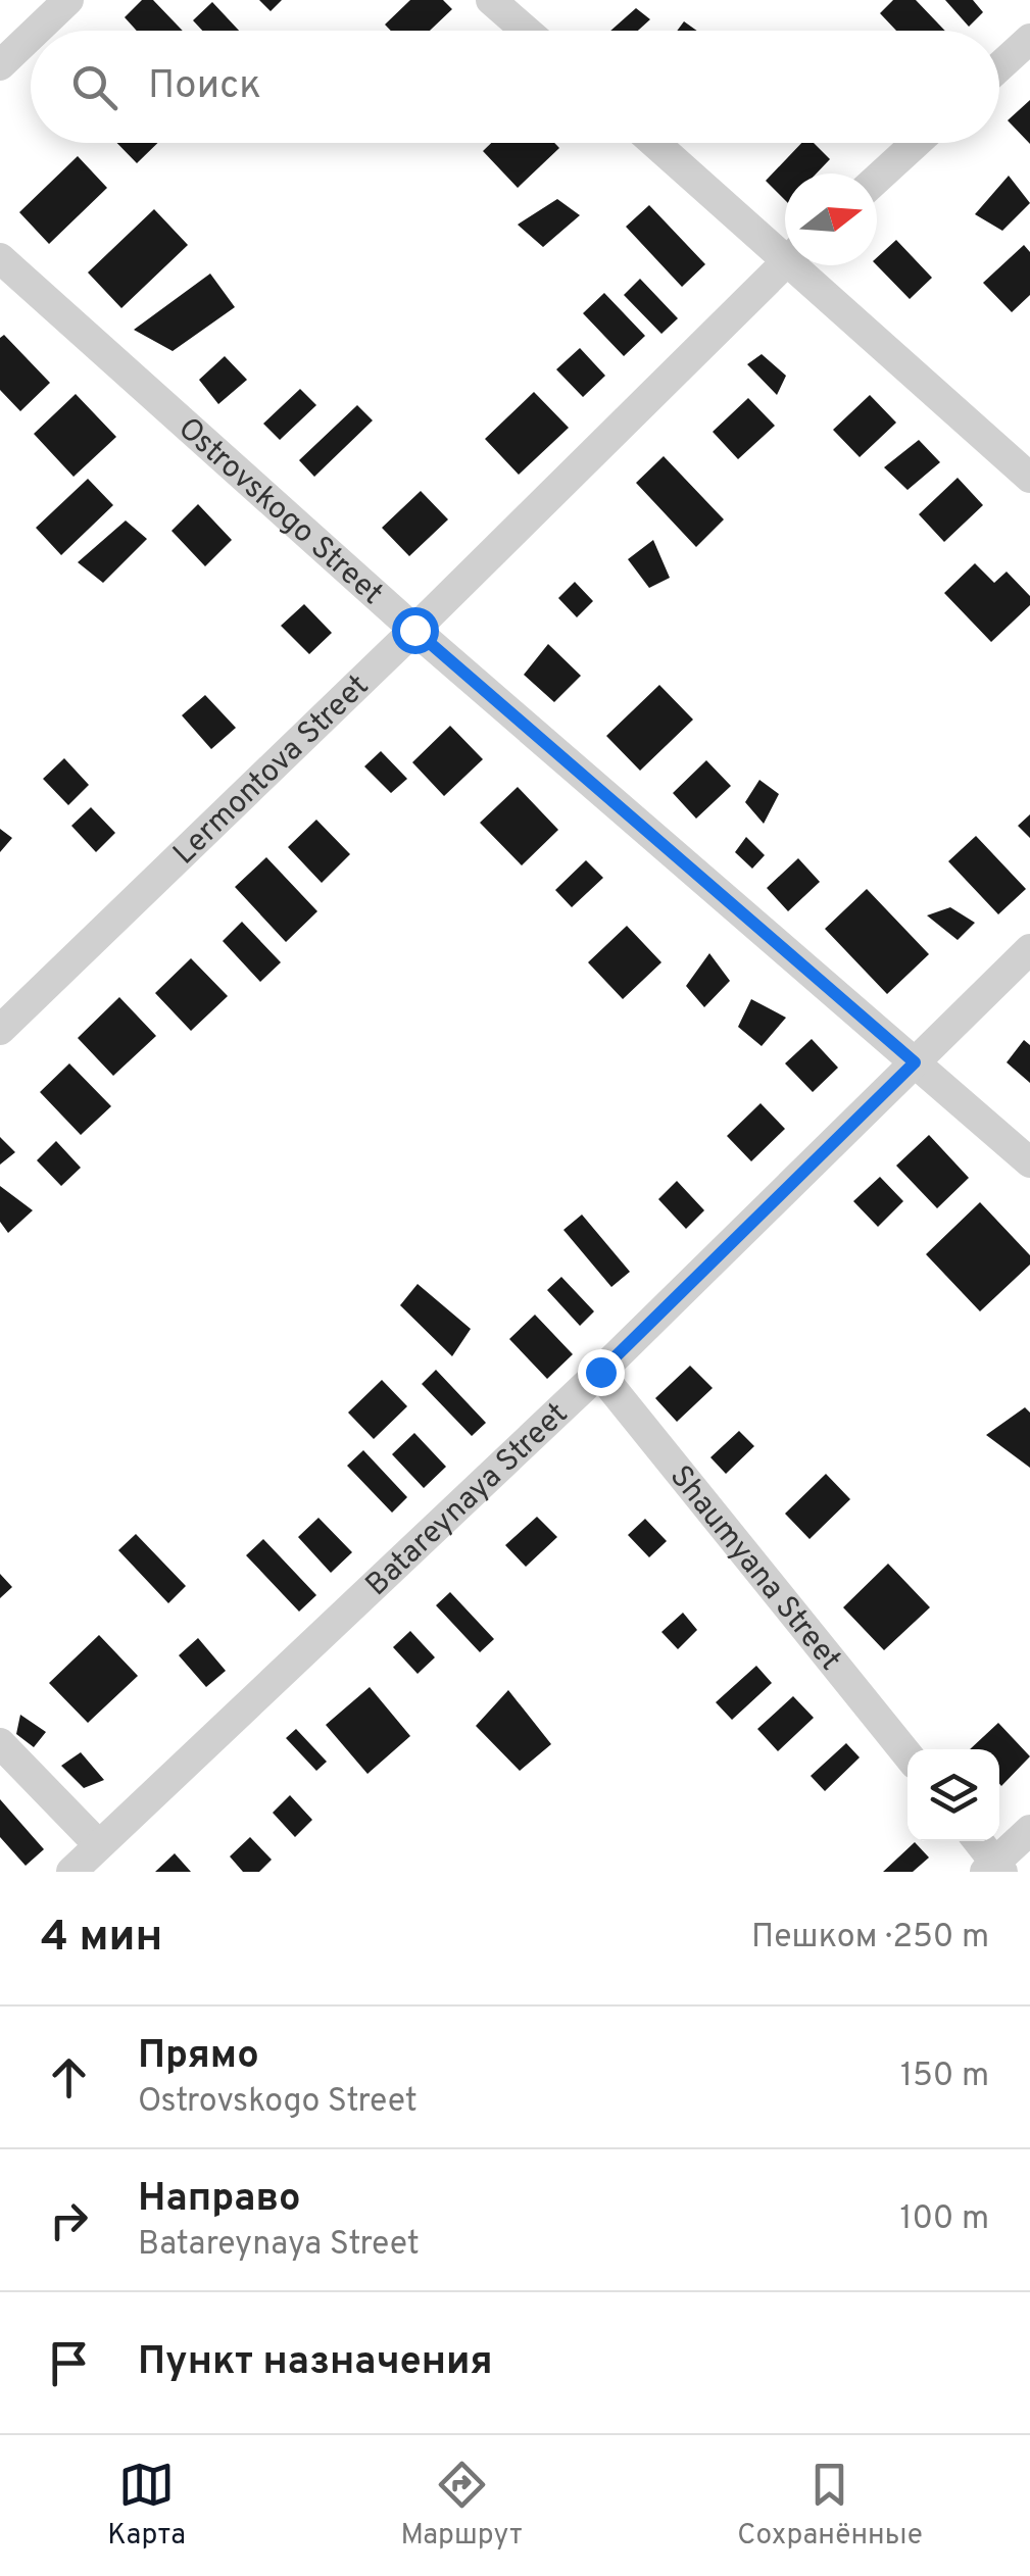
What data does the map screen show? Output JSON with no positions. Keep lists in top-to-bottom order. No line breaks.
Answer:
{"streets":{"street":["Ostrovskogo Street","Lermontova Street","Batareynaya Street","Shaumyana Street"]},"crossings":[["Ostrovskogo Street","Lermontova Street"],["Ostrovskogo Street","Batareynaya Street"],["Batareynaya Street","Shaumyana Street"]],"north":"right","page":{"search":"Поиск","heading":["4 мин","Пешком · 250 m"],"list":[["Прямо","Ostrovskogo Street","150 m"],["Направо","Batareynaya Street","100 m"],"Пункт назначения"],"nav":["Карта","Маршрут","Сохранённые"]}}
